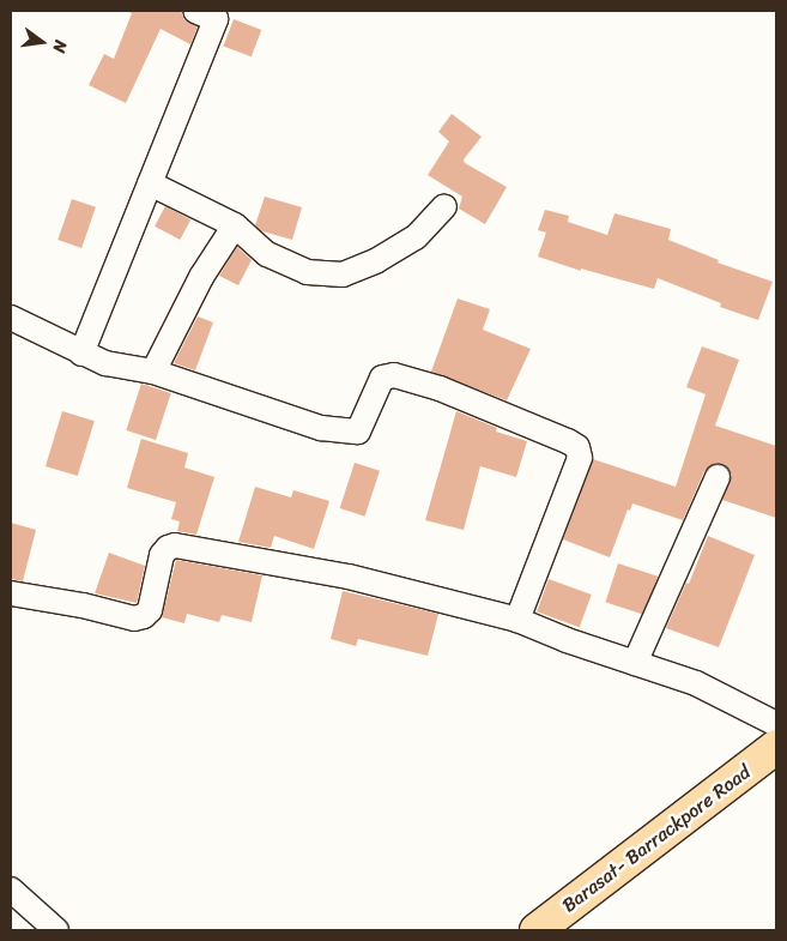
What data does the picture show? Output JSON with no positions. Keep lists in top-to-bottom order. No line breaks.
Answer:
{"streets":{"main road":["Barasat- Barrackpore Road"]},"north":"right"}
